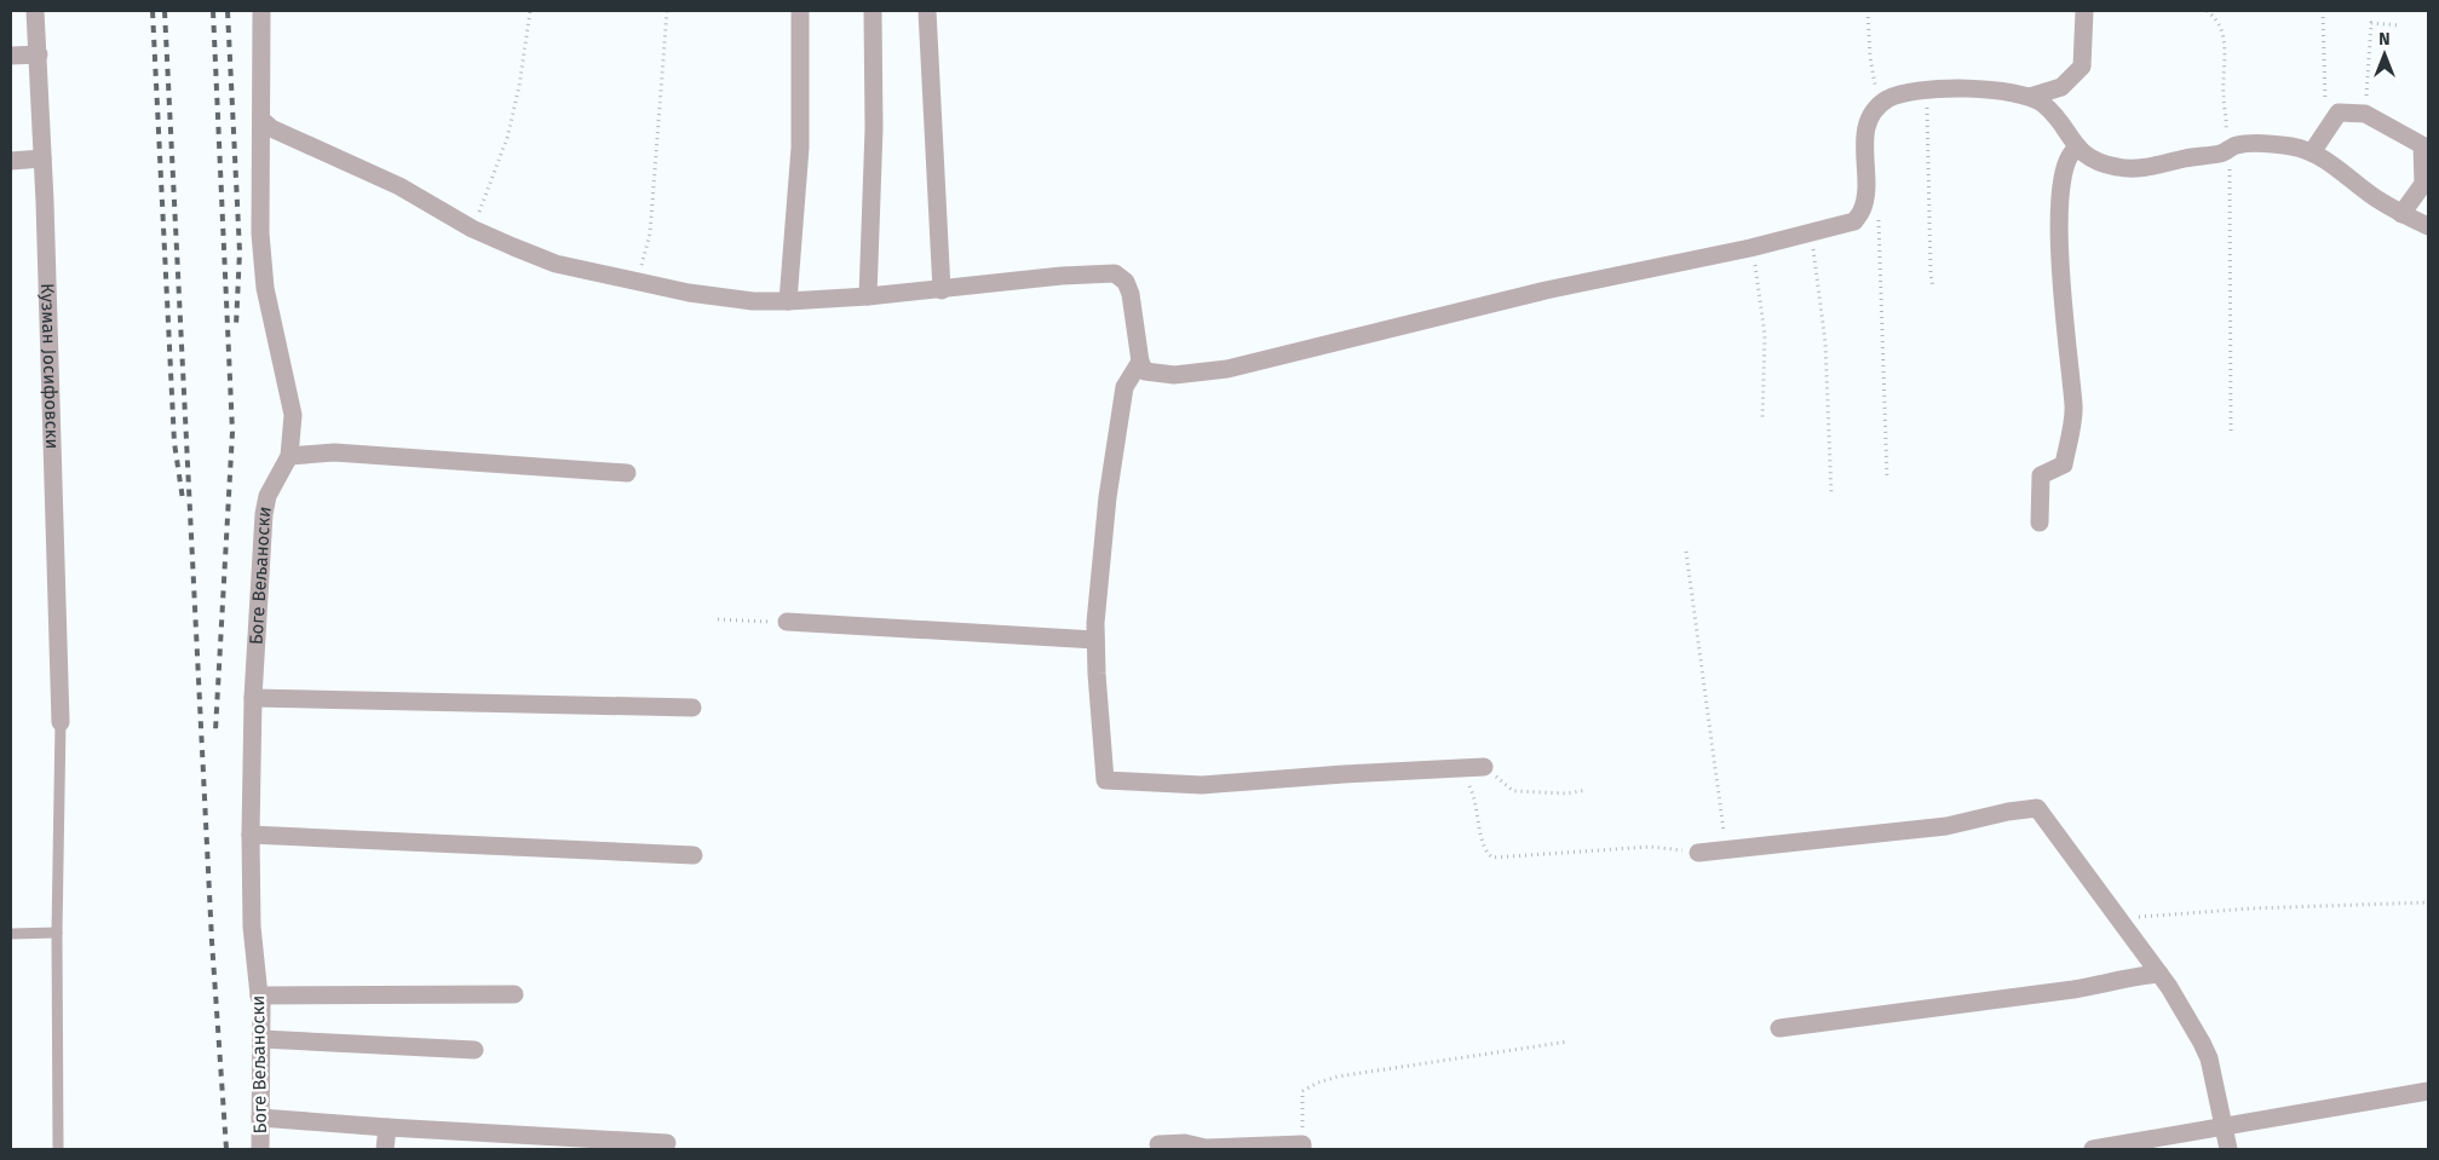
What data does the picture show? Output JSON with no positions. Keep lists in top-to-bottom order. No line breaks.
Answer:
{"streets":{"street":["Кузман Јосифовски","Боге Вељаноски"]},"north":"top"}
